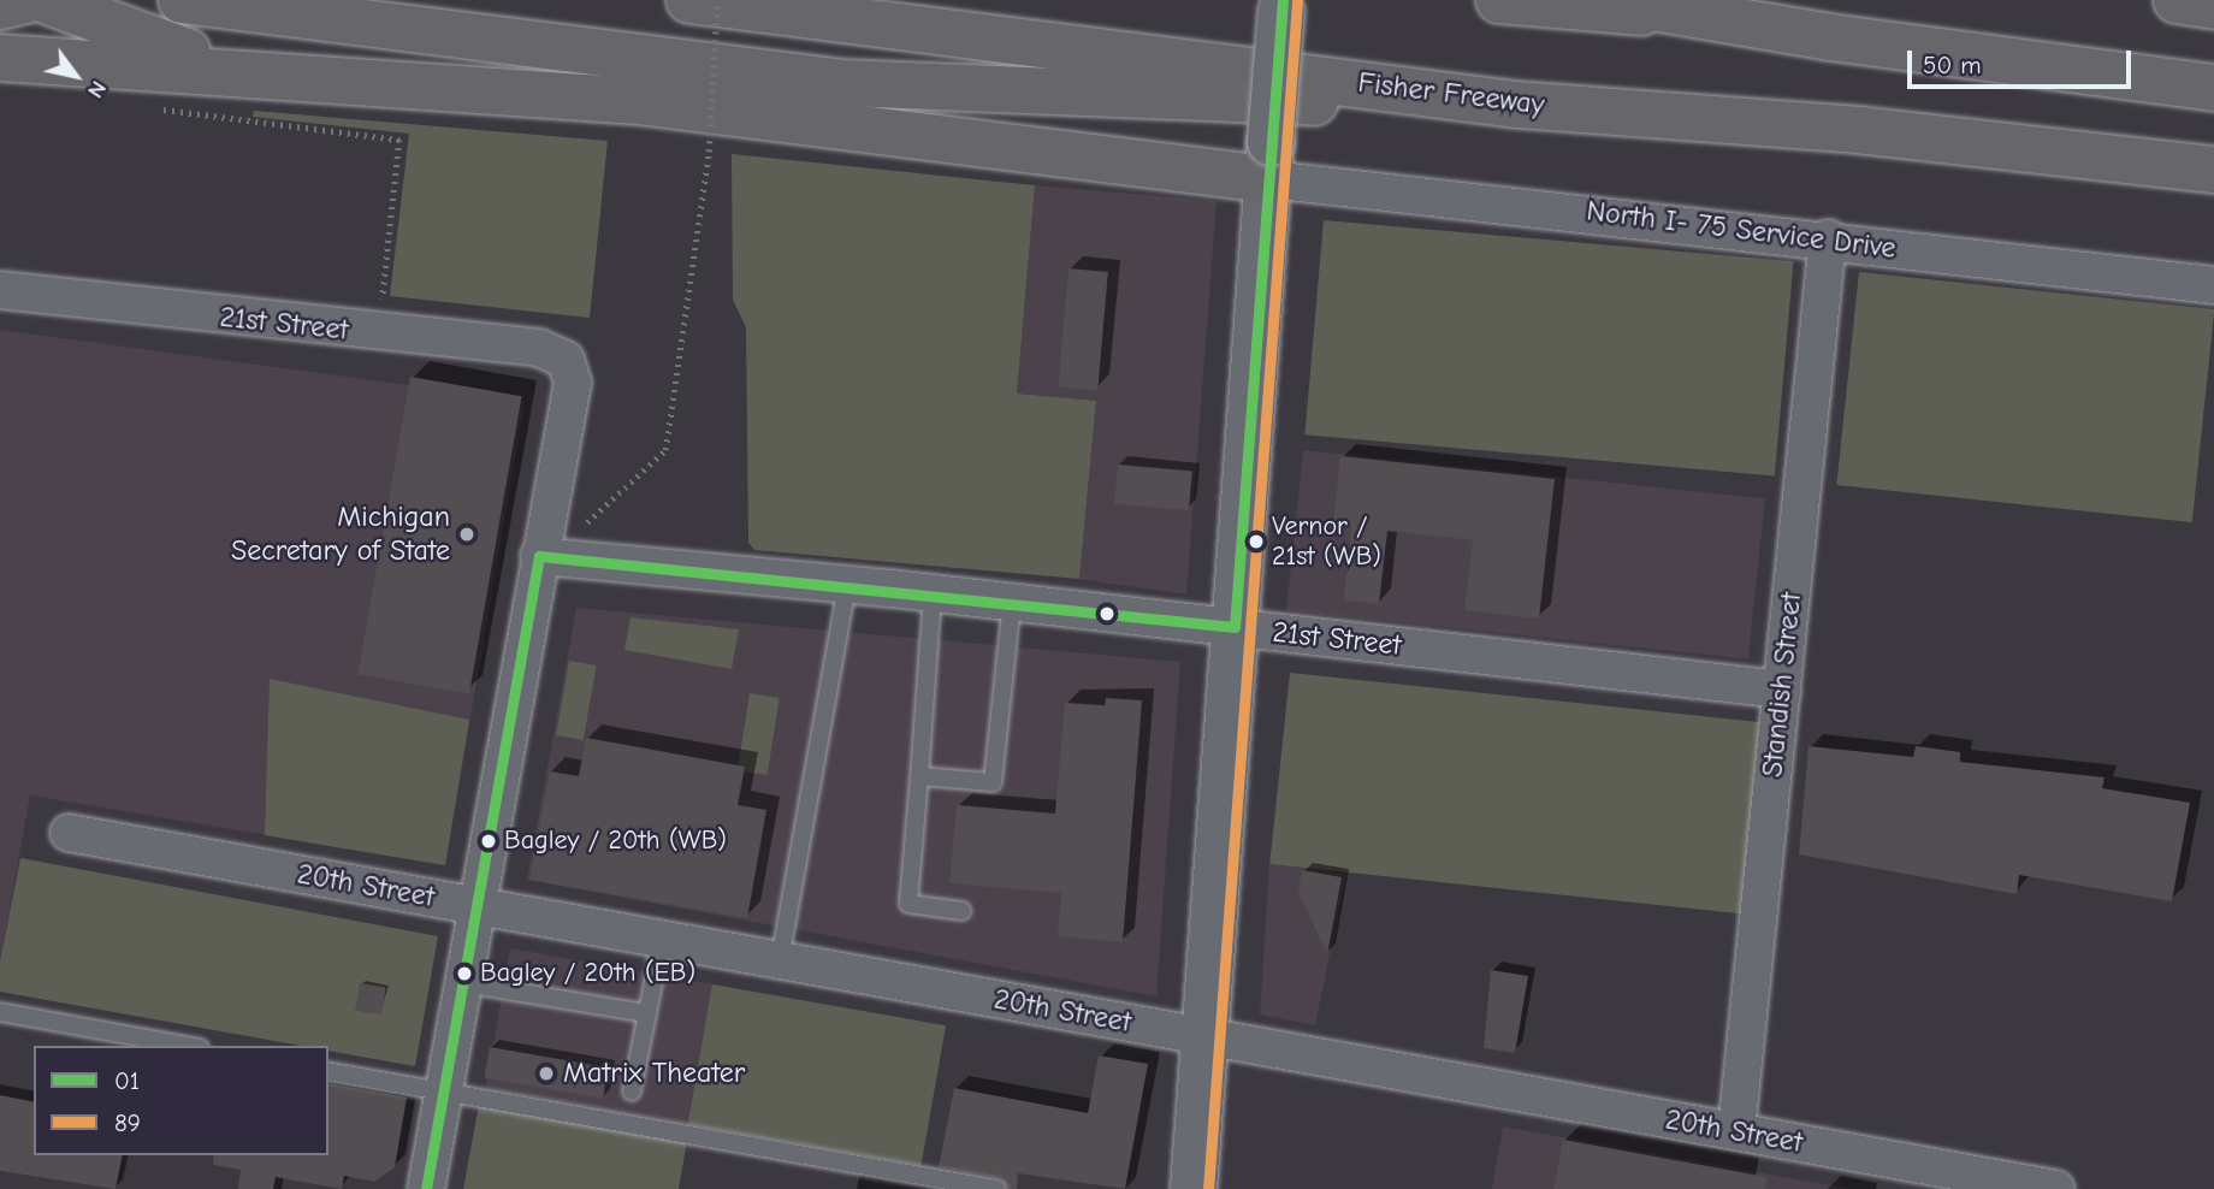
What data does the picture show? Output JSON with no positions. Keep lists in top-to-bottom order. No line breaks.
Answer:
{"streets":{"highway":["Fisher Freeway"],"street":["North I- 75 Service Drive","21st Street","Standish Street","20th Street"]},"crossings":[["North I- 75 Service Drive","Standish Street"],["21st Street","Standish Street"],["Standish Street","20th Street"]],"places":["Michigan Secretary of State","Vernor / 21st (WB)","Bagley / 20th (WB)","Bagley / 20th (EB)","Matrix Theater"],"lines":["transit line 01","transit line 89"],"legend":["01","89"],"scale_bar":"50 m","north":"bottom right"}
